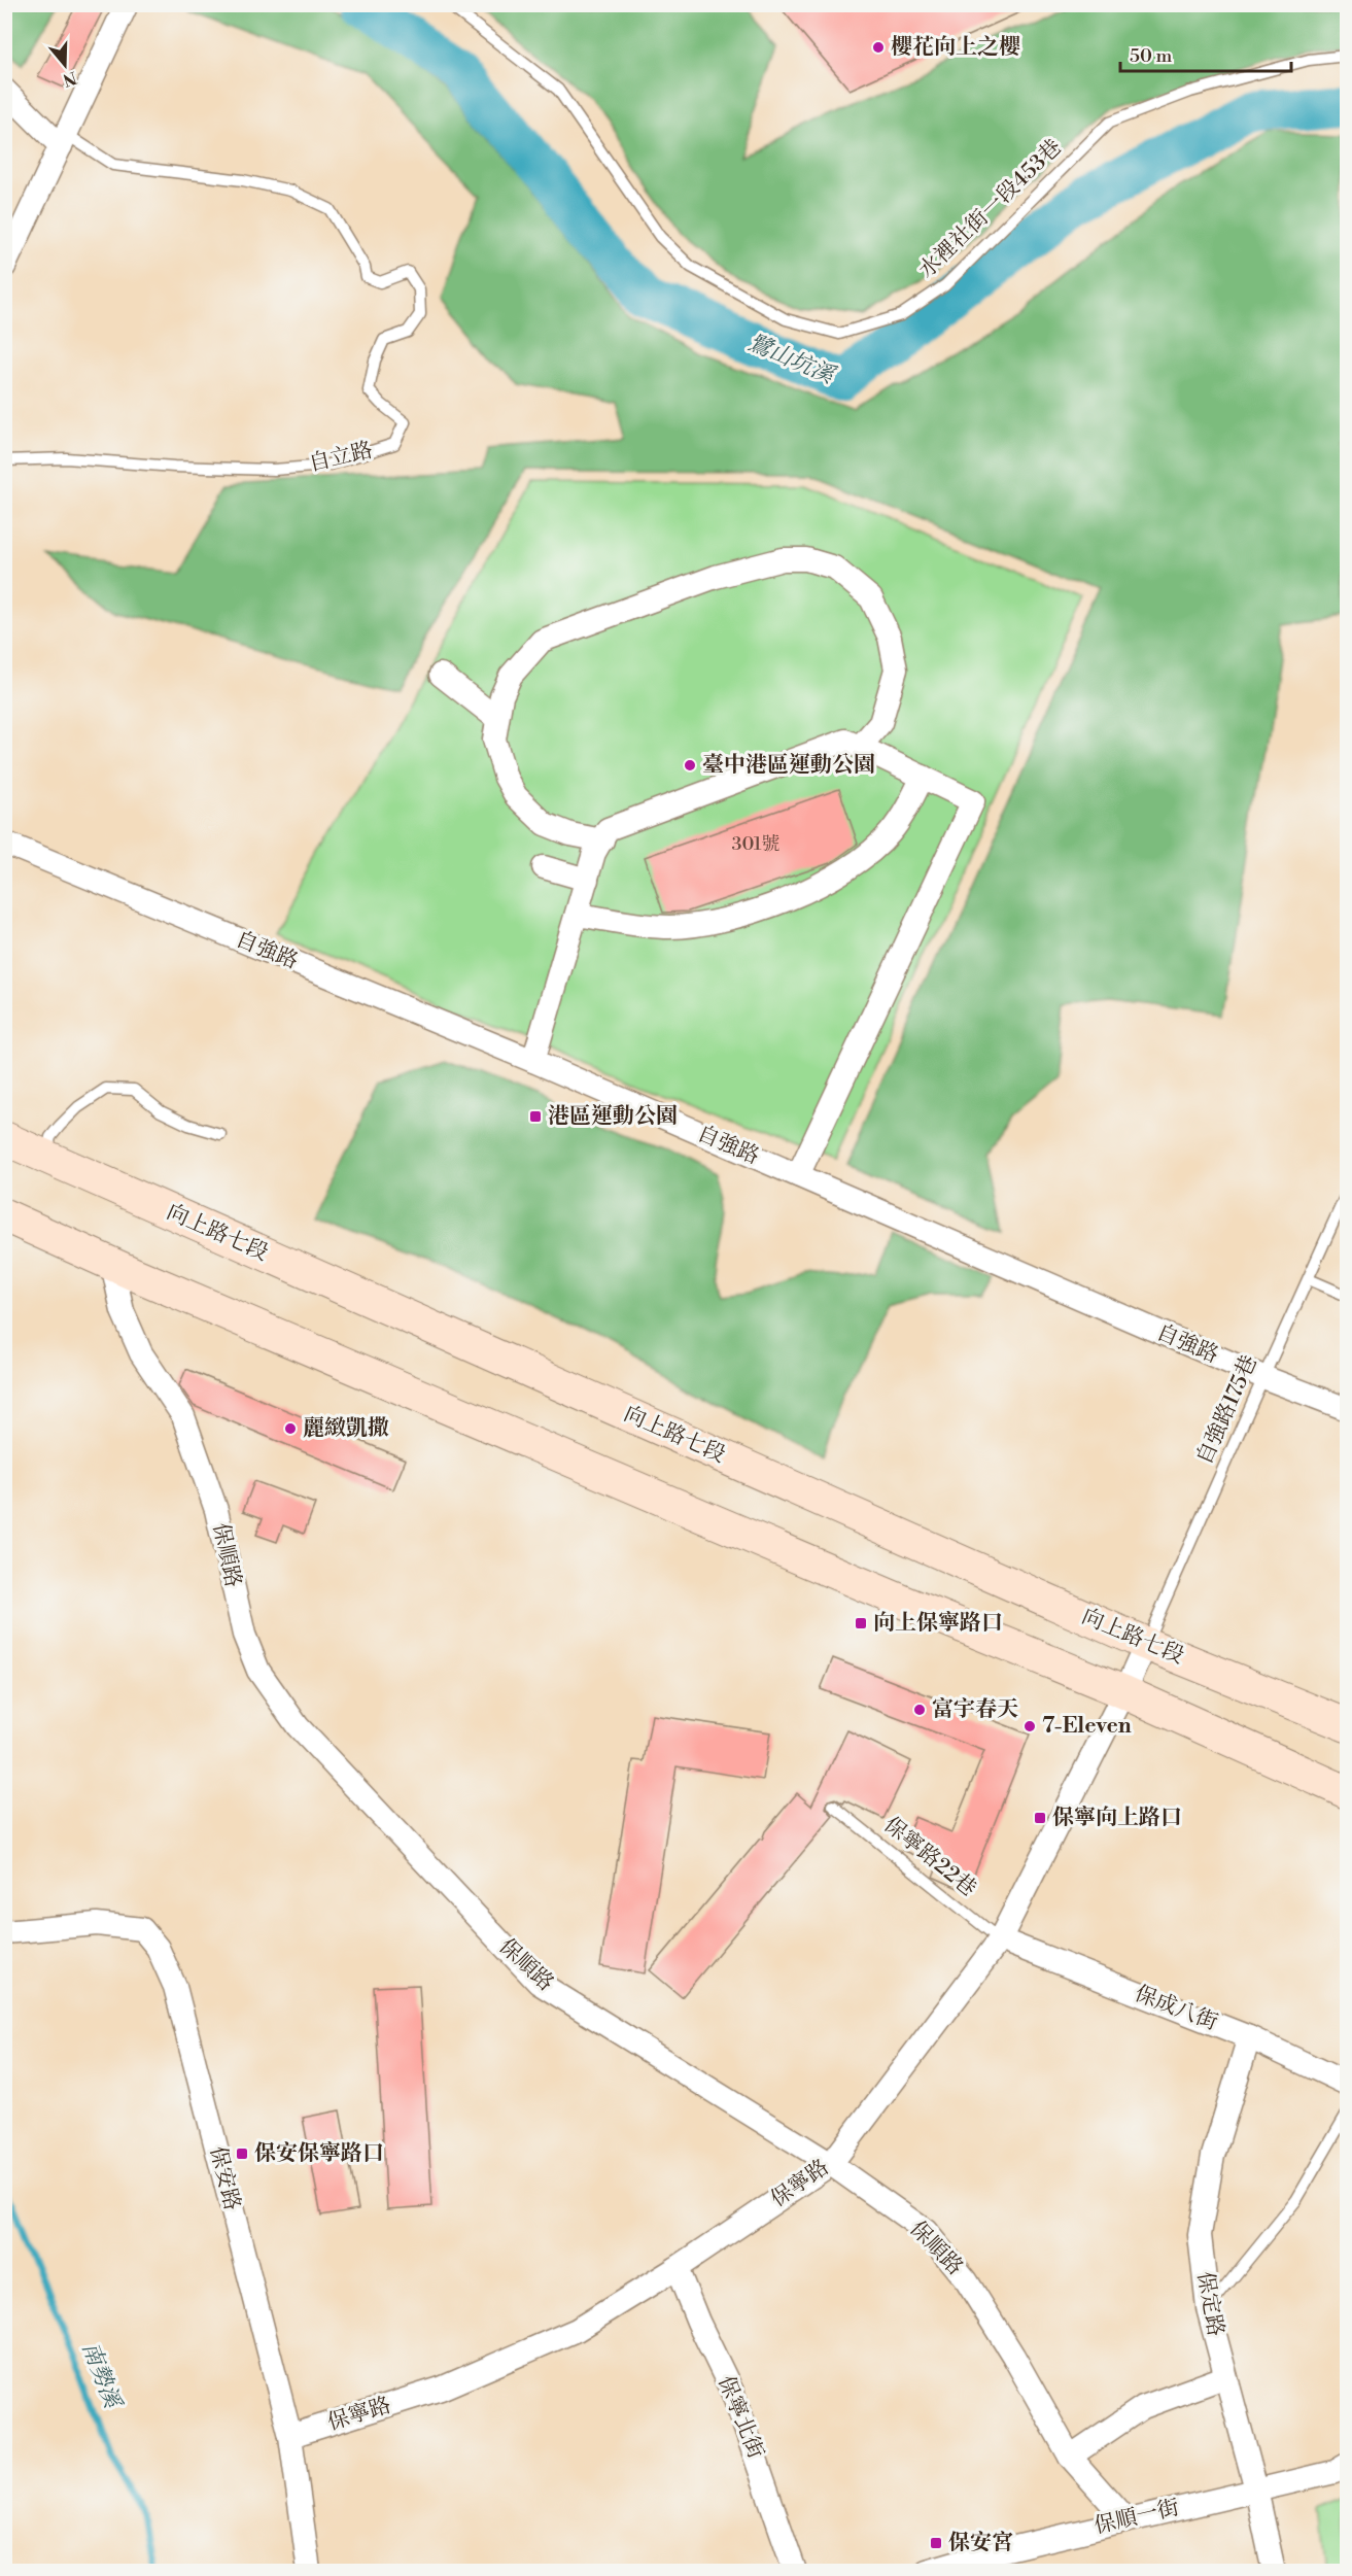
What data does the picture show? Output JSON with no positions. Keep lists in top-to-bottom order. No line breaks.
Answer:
{"streets":{"main road":["向上路七段"],"street":["自立路","自強路","保順路","保成八街","保安路","保寧路","保定路","保寧北街","保順一街"],"lane":["水裡社街一段453巷","自強路175巷","保寧路22巷"]},"crossings":[["自強路","自強路175巷"],["向上路七段","自強路175巷"],["向上路七段","保寧路"],["自強路175巷","保寧路"],["保順路","保寧路"],["保順路","保順一街"],["保寧路22巷","保成八街"],["保寧路22巷","保寧路"],["保成八街","保寧路"],["保成八街","保定路"],["保安路","保寧路"],["保寧路","保寧北街"],["保定路","保順一街"]],"water":["鷺山坑溪","南勢溪"],"places":{"other":["櫻花向上之櫻","臺中港區運動公園","麗緻凱撒","富宇春天","7-Eleven"],"transit":["港區運動公園","向上保寧路口","保寧向上路口","保安保寧路口","保安宮"]},"house_numbers":["301號"],"scale_bar":"50 m","north":"bottom"}
